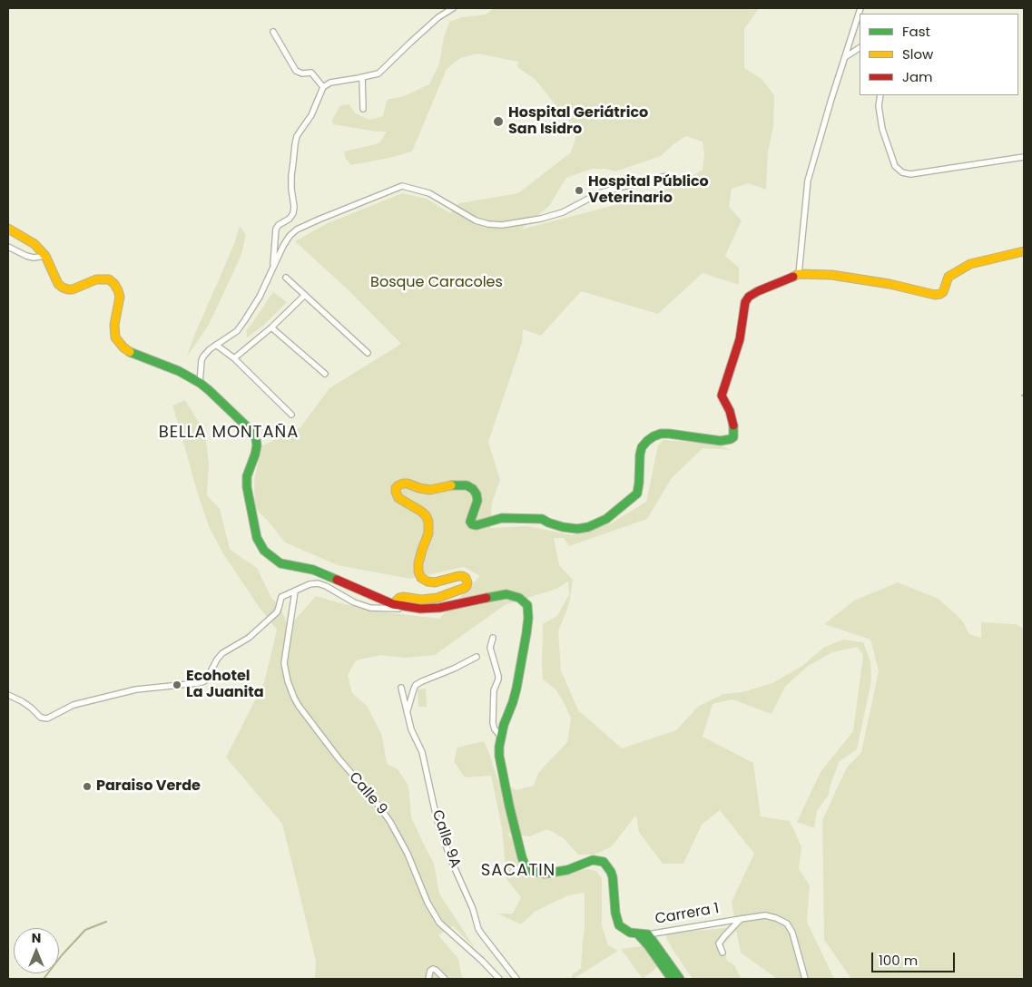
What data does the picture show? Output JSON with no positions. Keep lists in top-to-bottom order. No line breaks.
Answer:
{"streets":{"main road":["Carrera 1"],"street":["Calle 9","Calle 9A"]},"districts":["BELLA MONTAÑA","SACATIN"],"parks":["Bosque Caracoles"],"places":["Hospital Geriátrico San Isidro","Hospital Público Veterinario","Ecohotel La Juanita","Paraiso Verde"],"legend":["Fast","Slow","Jam"],"scale_bar":"100 m","north":"top"}
